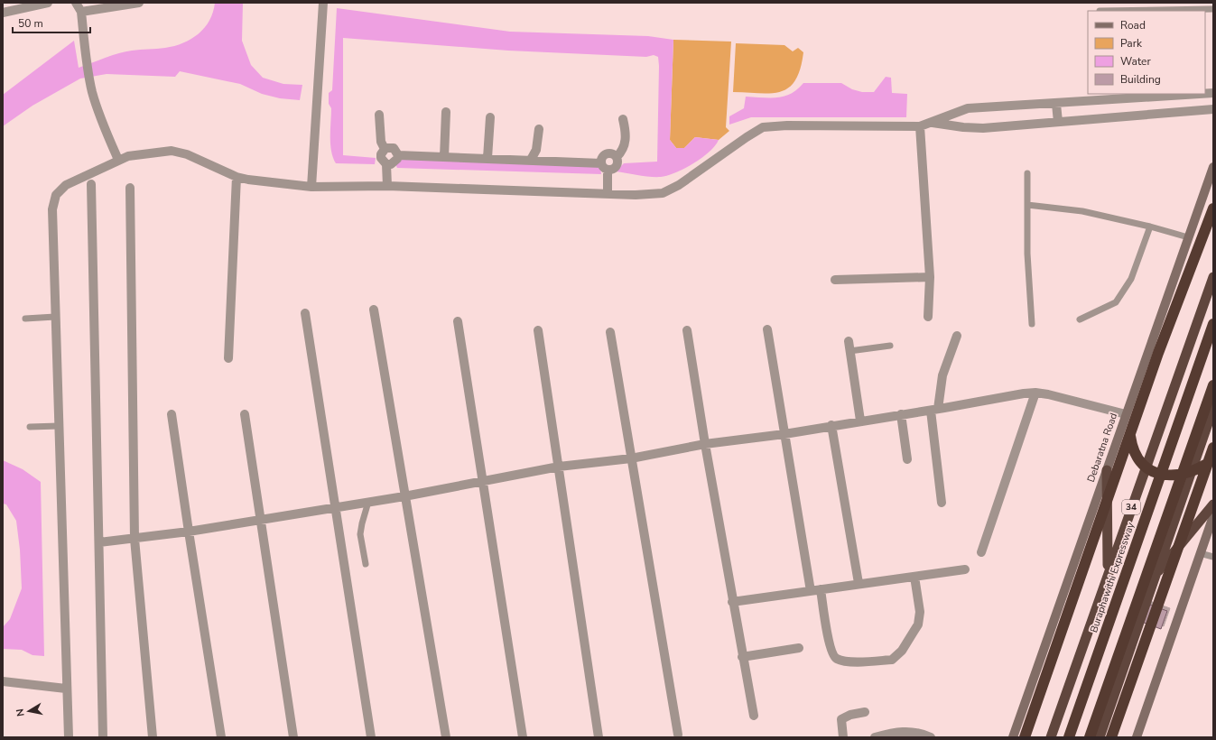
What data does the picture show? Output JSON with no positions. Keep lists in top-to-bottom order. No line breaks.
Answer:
{"streets":{"highway":["34","Buraphawithi Expressway"],"main road":["Debaratna Road"]},"legend":["Road","Park","Water","Building"],"scale_bar":"50 m","north":"left"}
